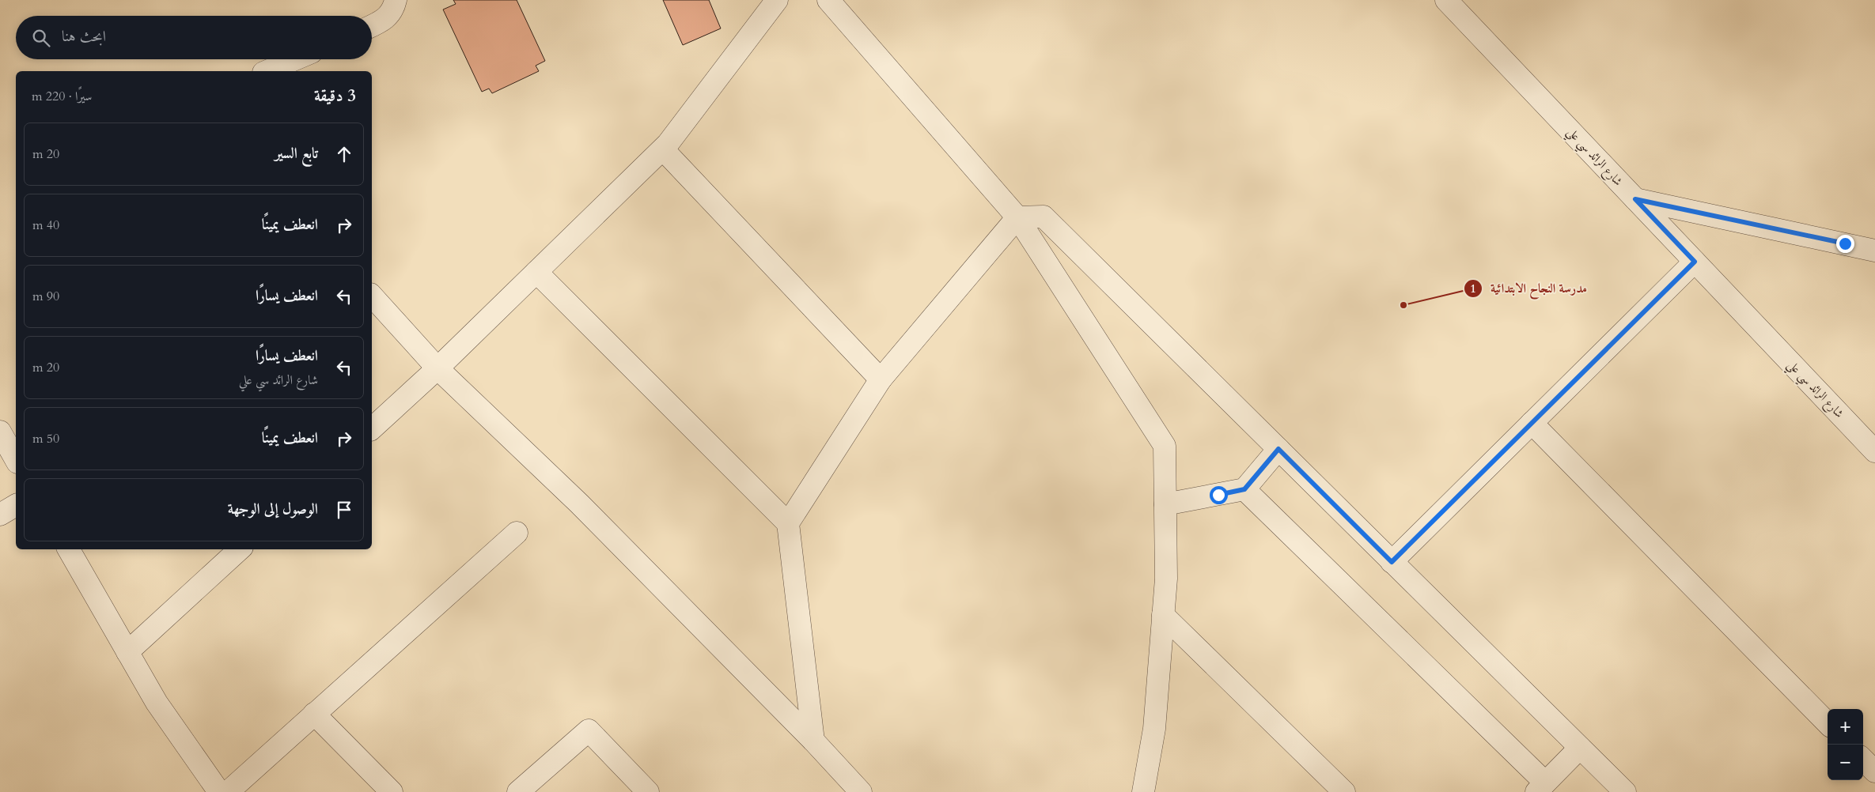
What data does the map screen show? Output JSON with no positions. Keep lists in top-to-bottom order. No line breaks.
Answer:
{"streets":{"street":["شارع الرائد سي علي"]},"places":["مدرسة النجاح الابتدائية"],"page":{"search":"ابحث هنا","heading":["3 دقيقة","سيرًا · 220 m"],"list":[["تابع السير","20 m"],["انعطف يمينًا","40 m"],["انعطف يسارًا","90 m"],["انعطف يسارًا","شارع الرائد سي علي","20 m"],["انعطف يمينًا","50 m"],"الوصول إلى الوجهة"],"map_buttons":["+","−"]}}
